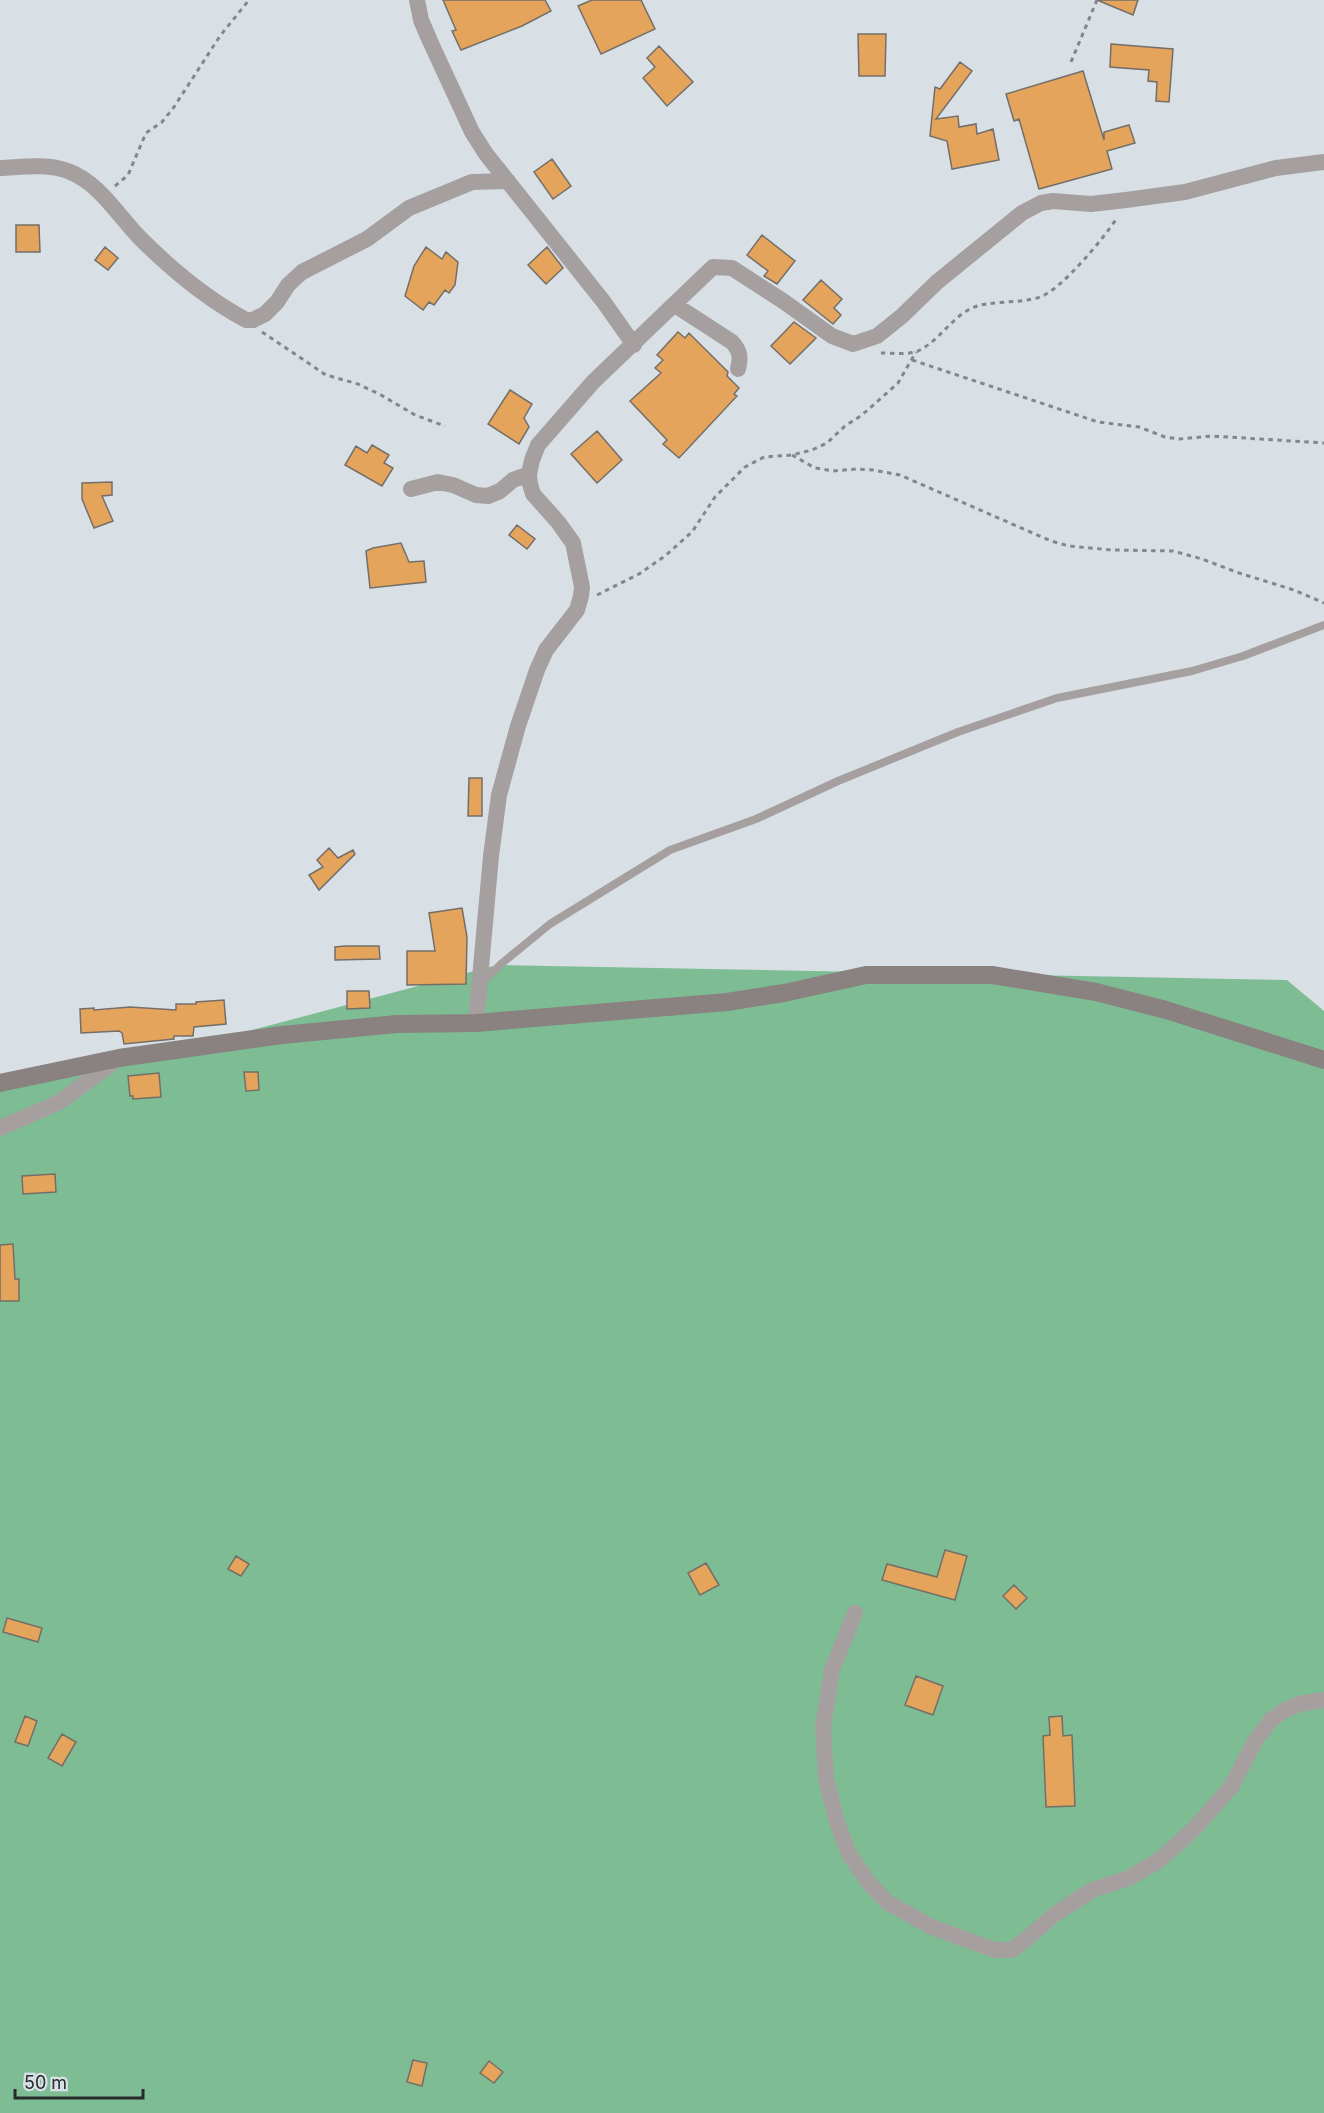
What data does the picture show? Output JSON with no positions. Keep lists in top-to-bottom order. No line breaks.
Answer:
{"scale_bar":"50 m"}
